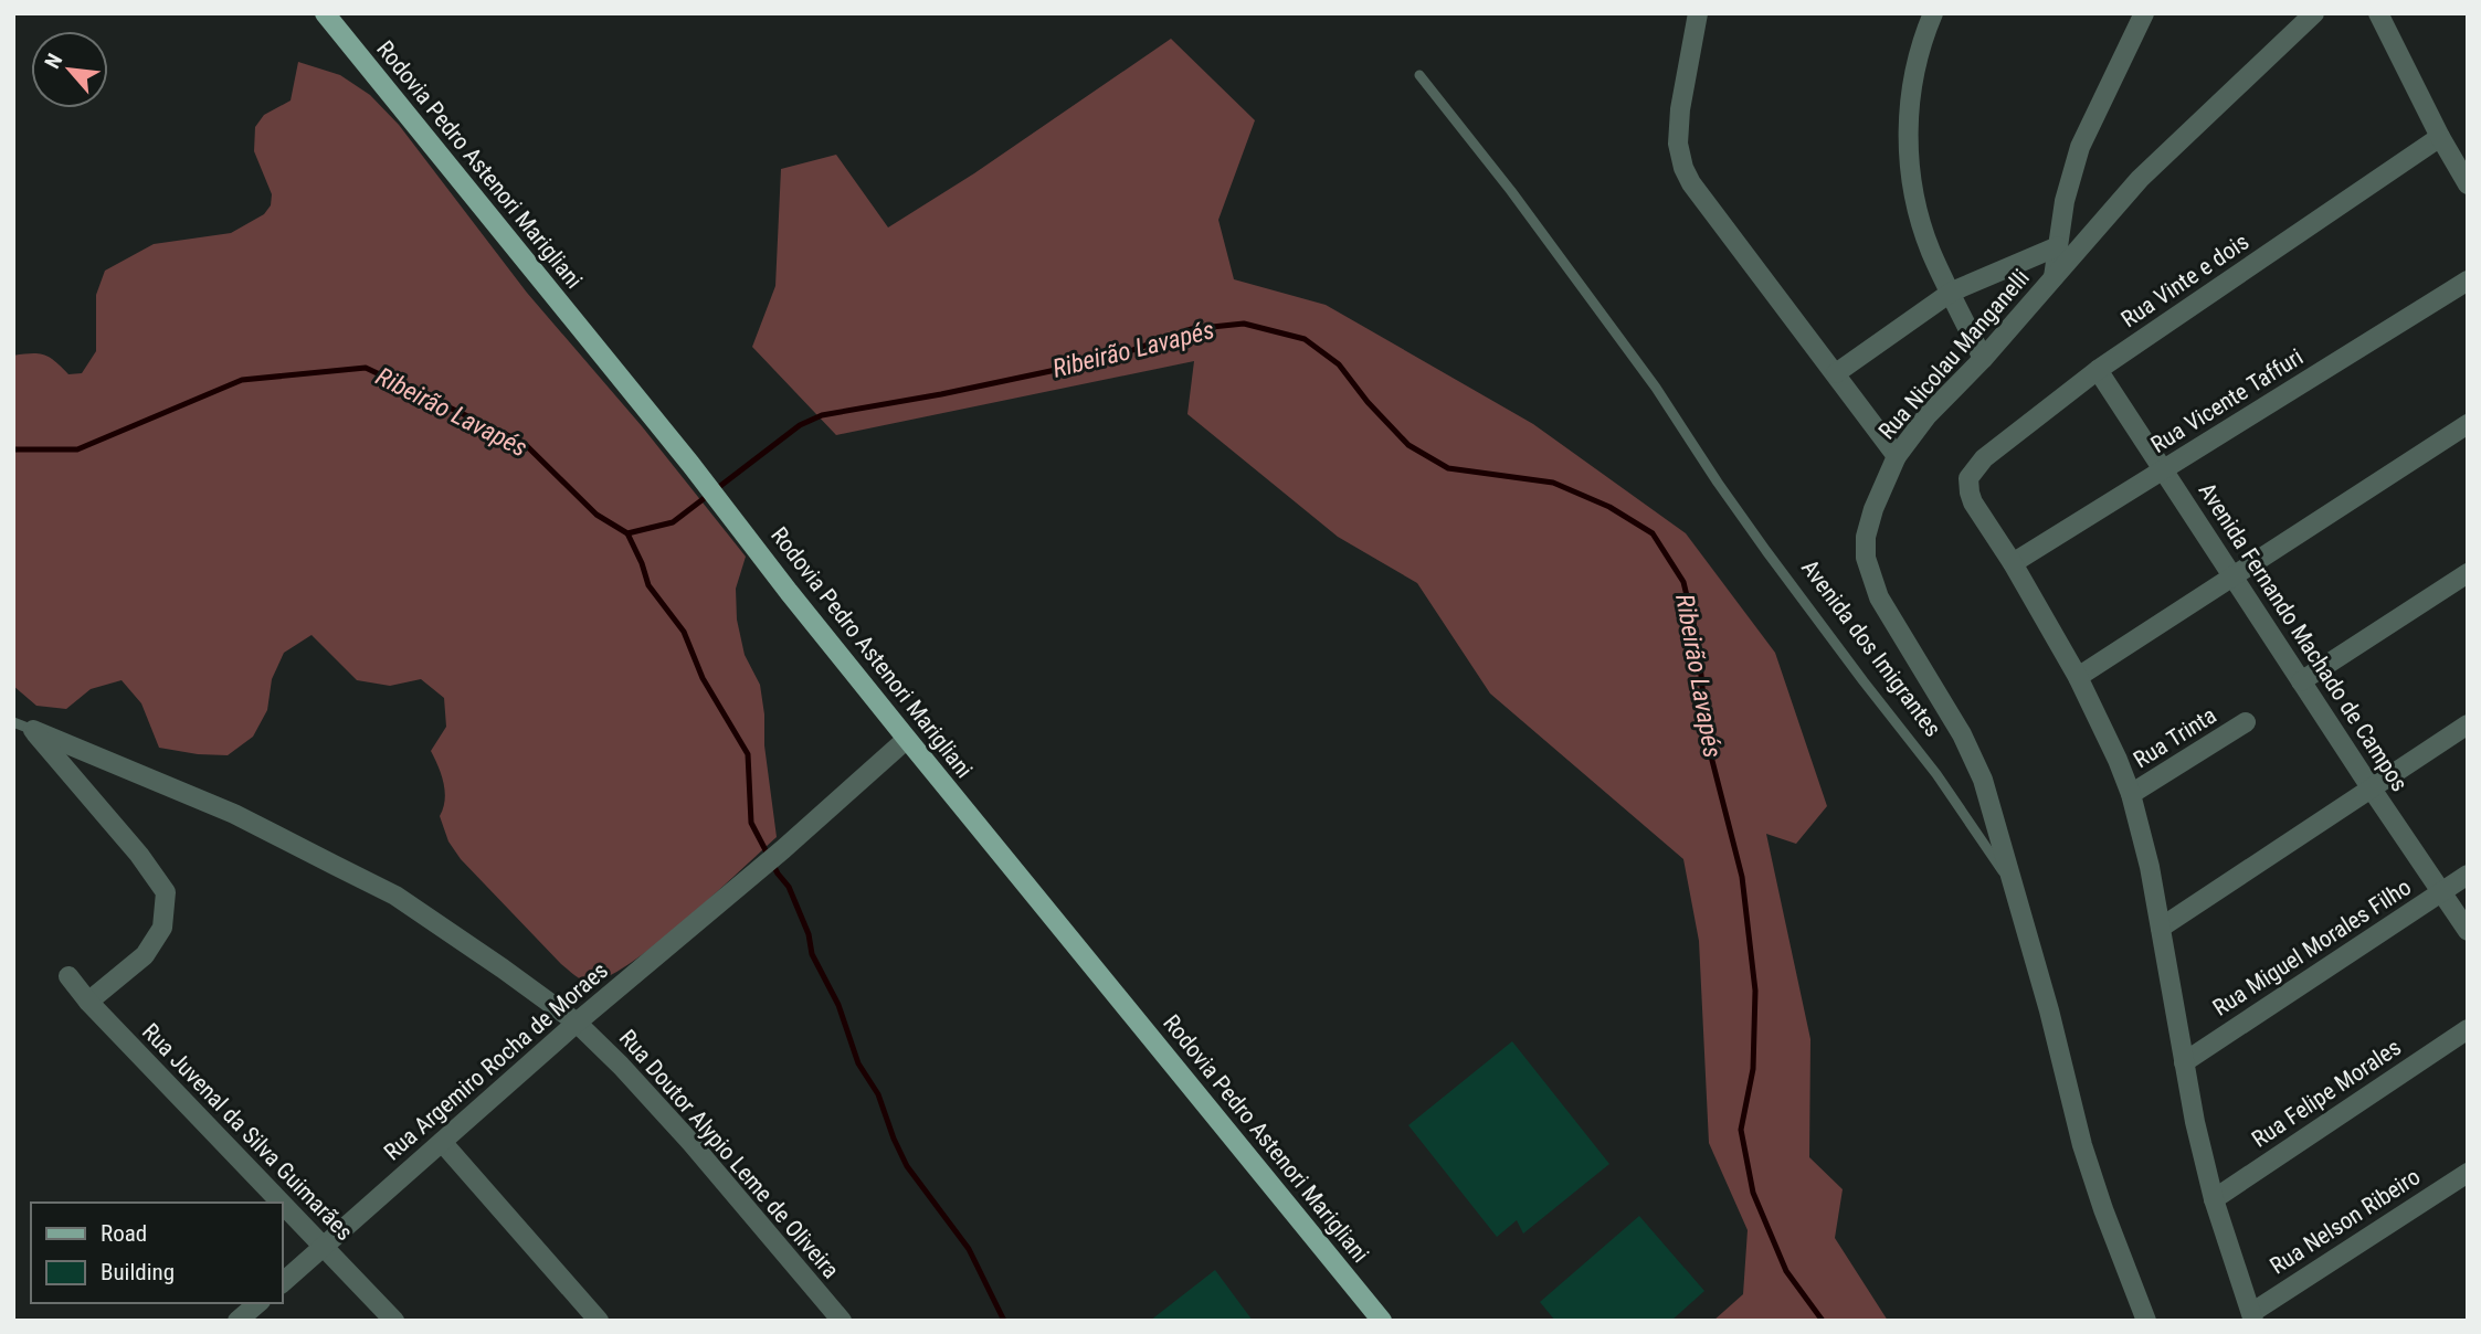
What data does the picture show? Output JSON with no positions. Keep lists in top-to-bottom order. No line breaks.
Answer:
{"streets":{"main road":["Rodovia Pedro Astenori Marigliani"],"street":["Rua Vinte e dois","Rua Nicolau Manganelli","Rua Vicente Taffuri","Avenida Fernando Machado de Campos","Avenida dos Imigrantes","Rua Trinta","Rua Miguel Morales Filho","Rua Argemiro Rocha de Moraes","Rua Felipe Morales","Rua Juvenal da Silva Guimarães","Rua Doutor Alypio Leme de Oliveira","Rua Nelson Ribeiro"]},"crossings":[["Rodovia Pedro Astenori Marigliani","Rua Argemiro Rocha de Moraes"],["Rua Vinte e dois","Rua Vicente Taffuri"],["Rua Vinte e dois","Avenida Fernando Machado de Campos"],["Rua Nicolau Manganelli","Avenida dos Imigrantes"],["Rua Vicente Taffuri","Avenida Fernando Machado de Campos"],["Avenida Fernando Machado de Campos","Rua Miguel Morales Filho"],["Rua Argemiro Rocha de Moraes","Rua Juvenal da Silva Guimarães"],["Rua Argemiro Rocha de Moraes","Rua Doutor Alypio Leme de Oliveira"]],"water":["Ribeirão Lavapés"],"legend":["Road","Building"],"north":"top left"}
